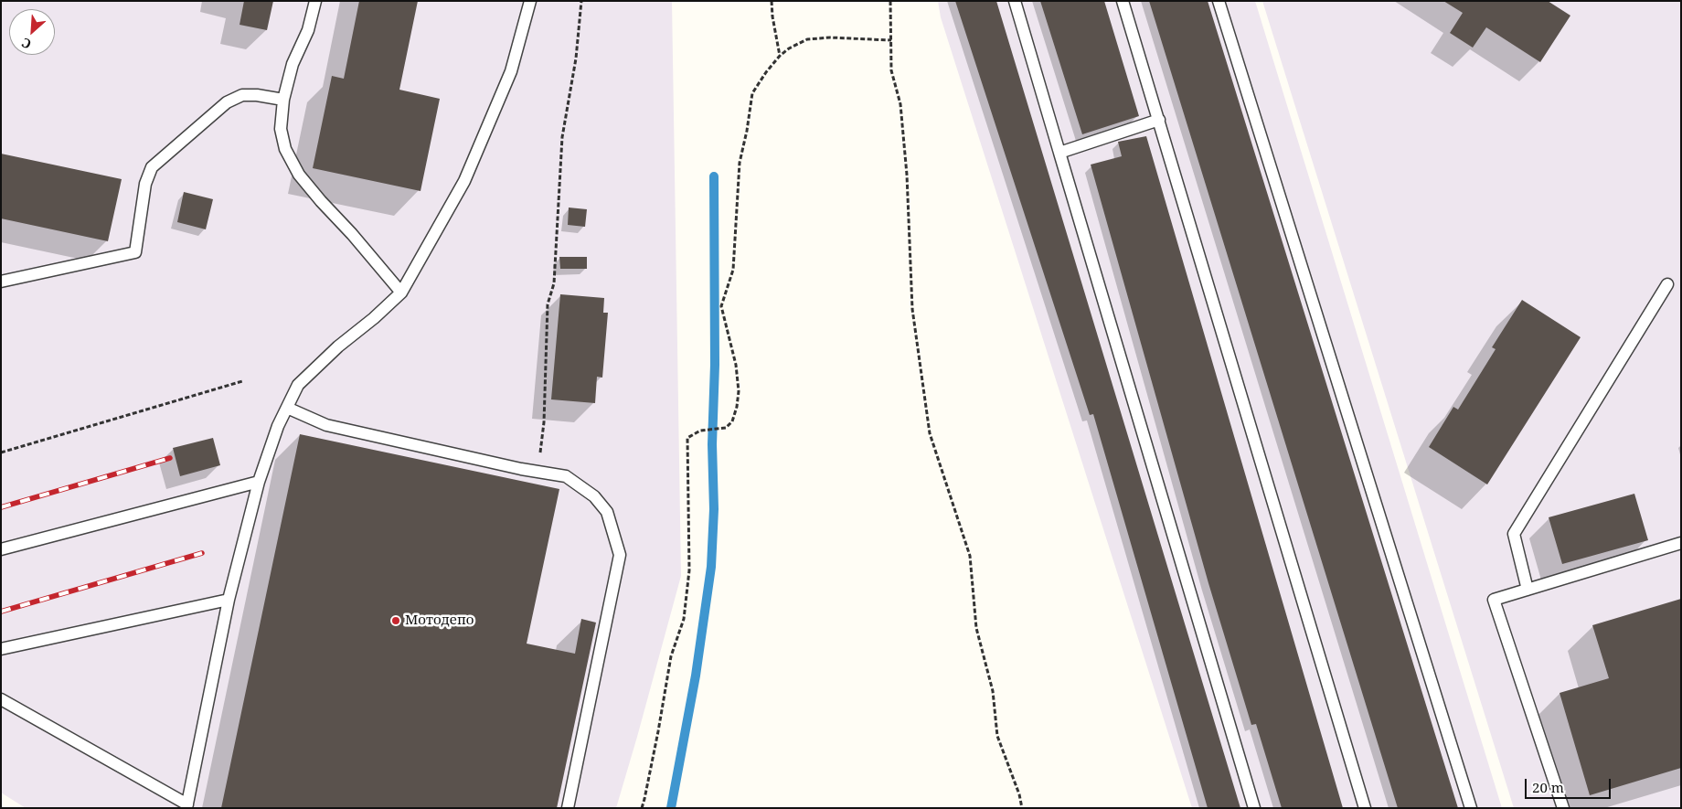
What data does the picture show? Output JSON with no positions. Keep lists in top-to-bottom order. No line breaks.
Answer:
{"places":["Мотодепо"],"scale_bar":"20 m","north":"bottom left"}
